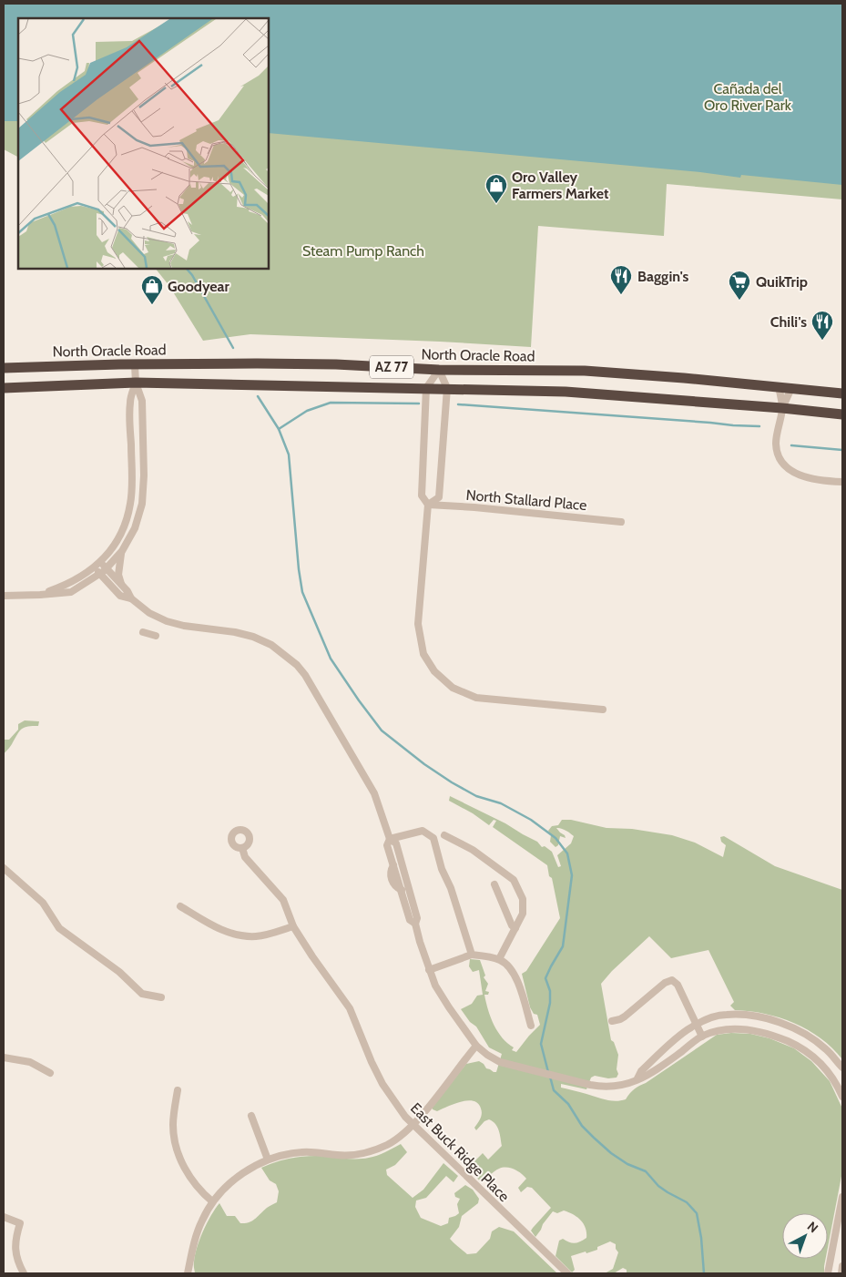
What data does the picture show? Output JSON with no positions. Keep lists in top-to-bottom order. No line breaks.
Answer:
{"streets":{"highway":["North Oracle Road","AZ 77"],"street":["North Stallard Place","East Buck Ridge Place"]},"parks":["Cañada del Oro River Park","Steam Pump Ranch"],"places":{"shop":["Oro Valley Farmers Market","Goodyear"],"restaurant":["Baggin's","Chili's"],"supermarket":["QuikTrip"]},"north":"top right"}
